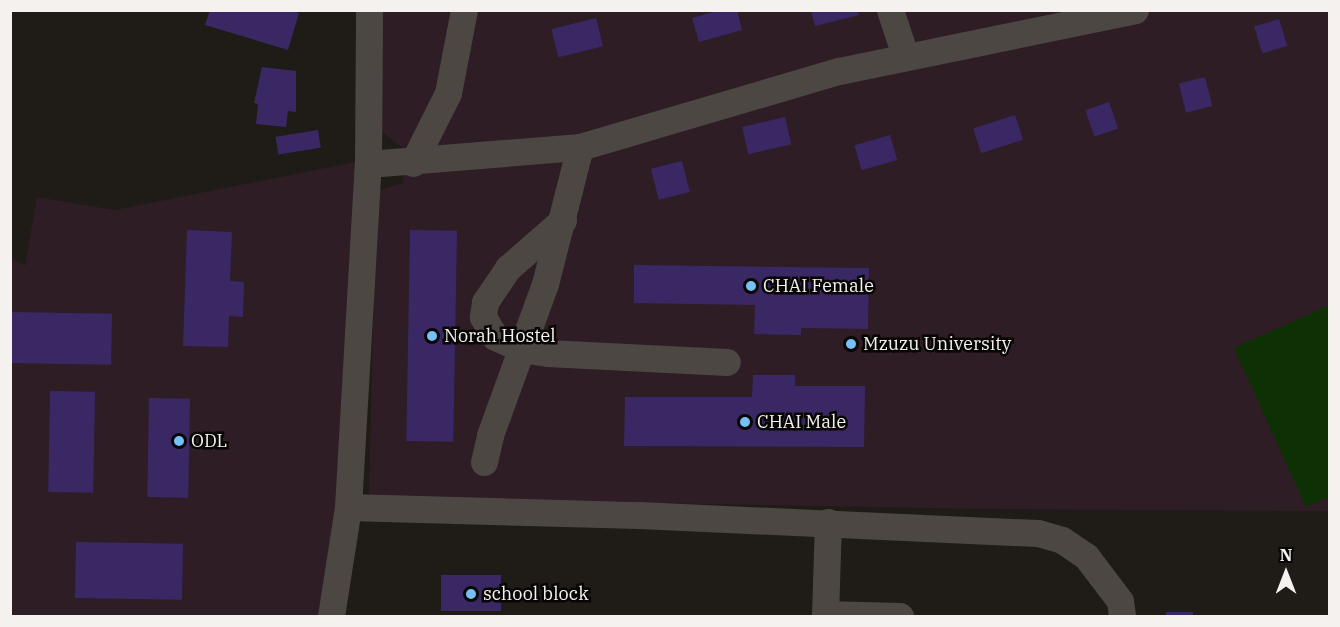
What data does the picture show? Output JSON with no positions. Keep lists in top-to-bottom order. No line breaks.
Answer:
{"places":["CHAI Female","Norah Hostel","Mzuzu University","CHAI Male","ODL","school block"],"north":"top"}
